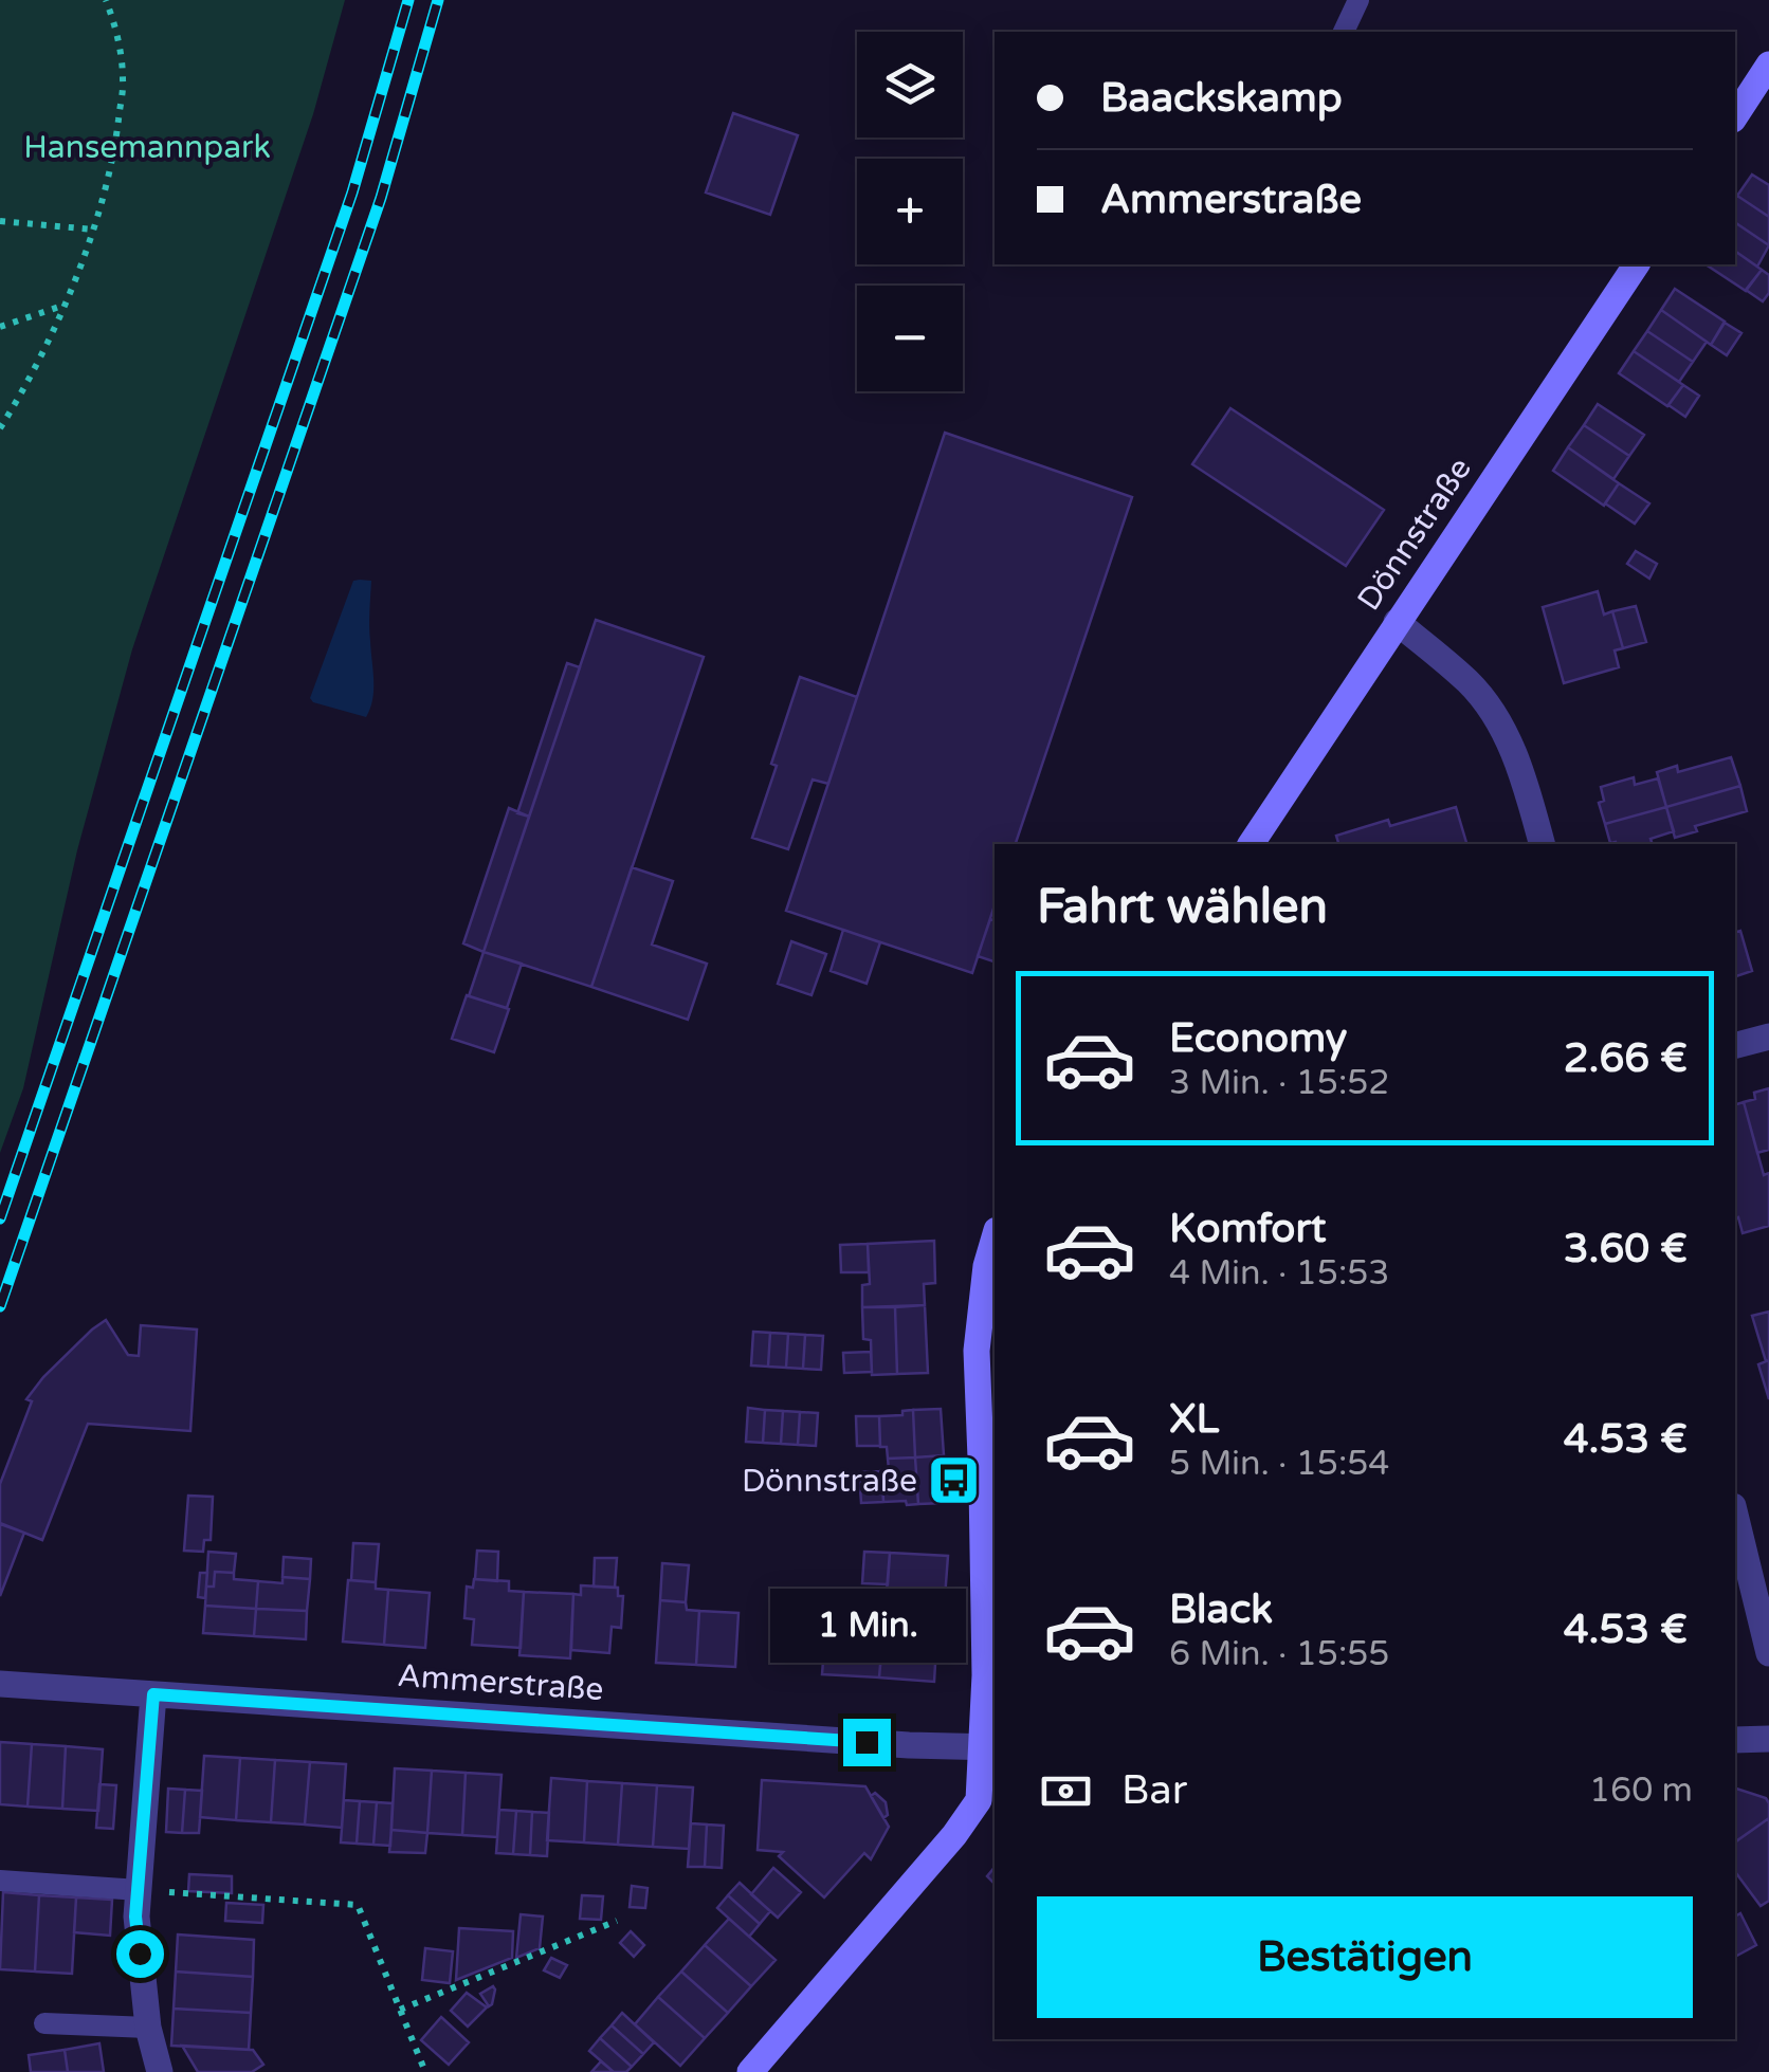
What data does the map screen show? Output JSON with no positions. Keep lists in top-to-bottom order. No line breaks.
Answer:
{"streets":{"street":["Dönnstraße","Ammerstraße"]},"parks":["Hansemannpark"],"places":{"bus stop":["Dönnstraße"]},"page":{"map_buttons":["+","−"],"banner":["Baackskamp","Ammerstraße"],"heading":"Fahrt wählen","list":[{"name":"Economy","note":"3 Min. · 15:52","value":"2.66 €"},{"name":"Komfort","note":"4 Min. · 15:53","value":"3.60 €"},{"name":"XL","note":"5 Min. · 15:54","value":"4.53 €"},{"name":"Black","note":"6 Min. · 15:55","value":"4.53 €"}],"bubble":"1 Min.","pay":["Bar","160 m"],"buttons":"Bestätigen"}}
